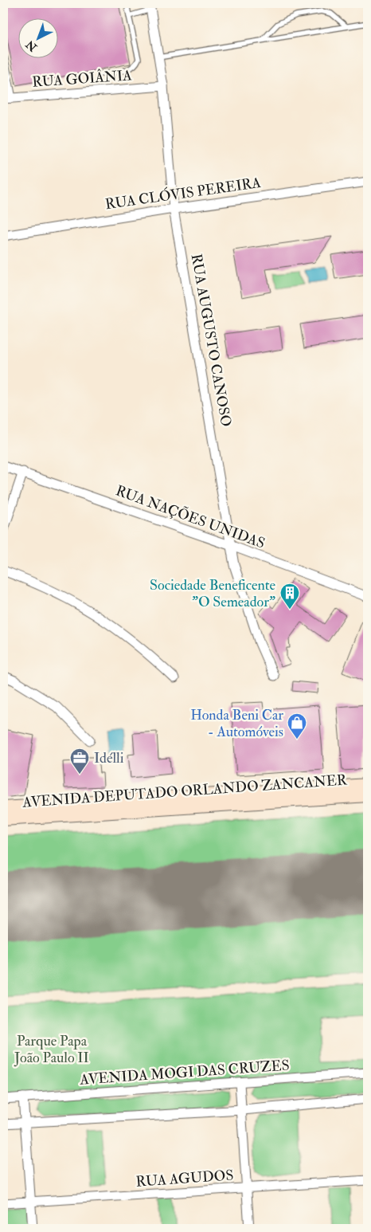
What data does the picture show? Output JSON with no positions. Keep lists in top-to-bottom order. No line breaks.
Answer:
{"streets":{"main road":["AVENIDA DEPUTADO ORLANDO ZANCANER"],"street":["RUA GOIÂNIA","RUA CLÓVIS PEREIRA","RUA AUGUSTO CANOSO","RUA NAÇÕES UNIDAS","AVENIDA MOGI DAS CRUZES","RUA AGUDOS"]},"crossings":[["RUA GOIÂNIA","RUA AUGUSTO CANOSO"],["RUA CLÓVIS PEREIRA","RUA AUGUSTO CANOSO"],["RUA AUGUSTO CANOSO","RUA NAÇÕES UNIDAS"]],"parks":["Parque Papa João Paulo II"],"places":{"building":["Sociedade Beneficente \"O Semeador\""],"shop":["Honda Beni Car - Automóveis"],"office":["Idélli"]},"north":"bottom left"}
